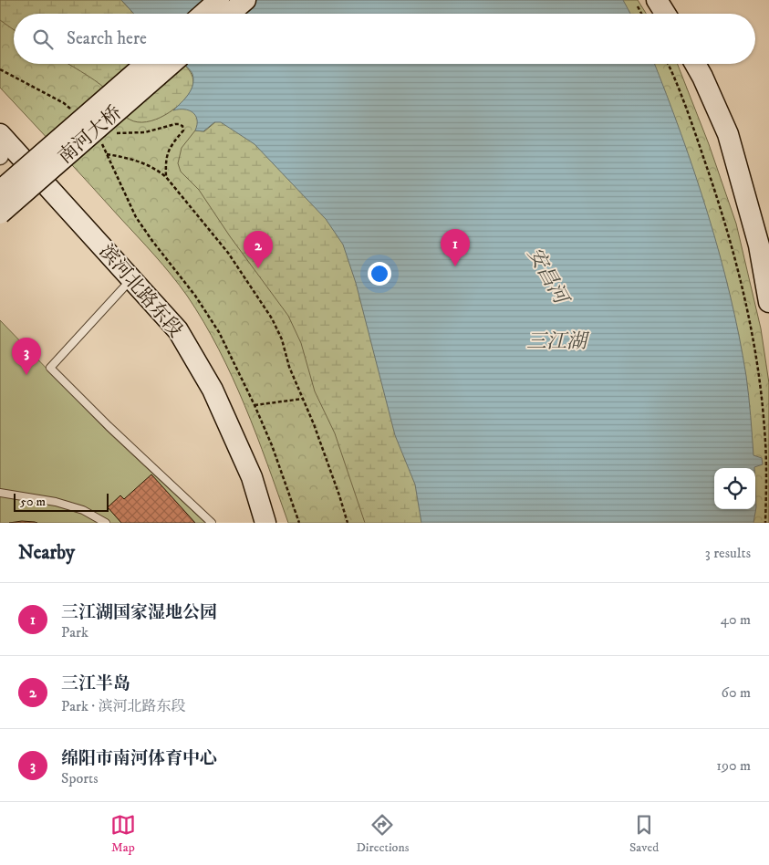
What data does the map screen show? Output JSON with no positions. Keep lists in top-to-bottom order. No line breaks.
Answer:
{"streets":{"main road":["南河大桥","滨河北路东段"]},"water":["安昌河","三江湖"],"scale_bar":"50 m","page":{"search":"Search here","pins":["1","2","3"],"scale":"50 m","heading":["Nearby","3 results"],"list":[{"mark":"1","name":"三江湖国家湿地公园","note":"Park","value":"40 m"},{"mark":"2","name":"三江半岛","note":"Park · 滨河北路东段","value":"60 m"},{"mark":"3","name":"绵阳市南河体育中心","note":"Sports","value":"190 m"}],"nav":["Map","Directions","Saved"]}}
